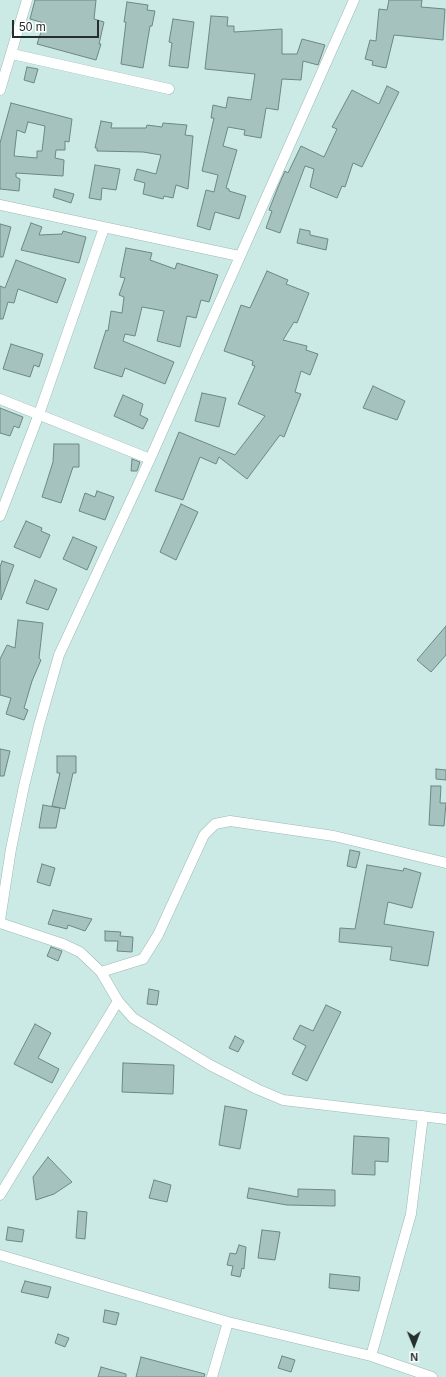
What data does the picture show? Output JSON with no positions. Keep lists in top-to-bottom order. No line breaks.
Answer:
{"scale_bar":"50 m","north":"bottom"}
